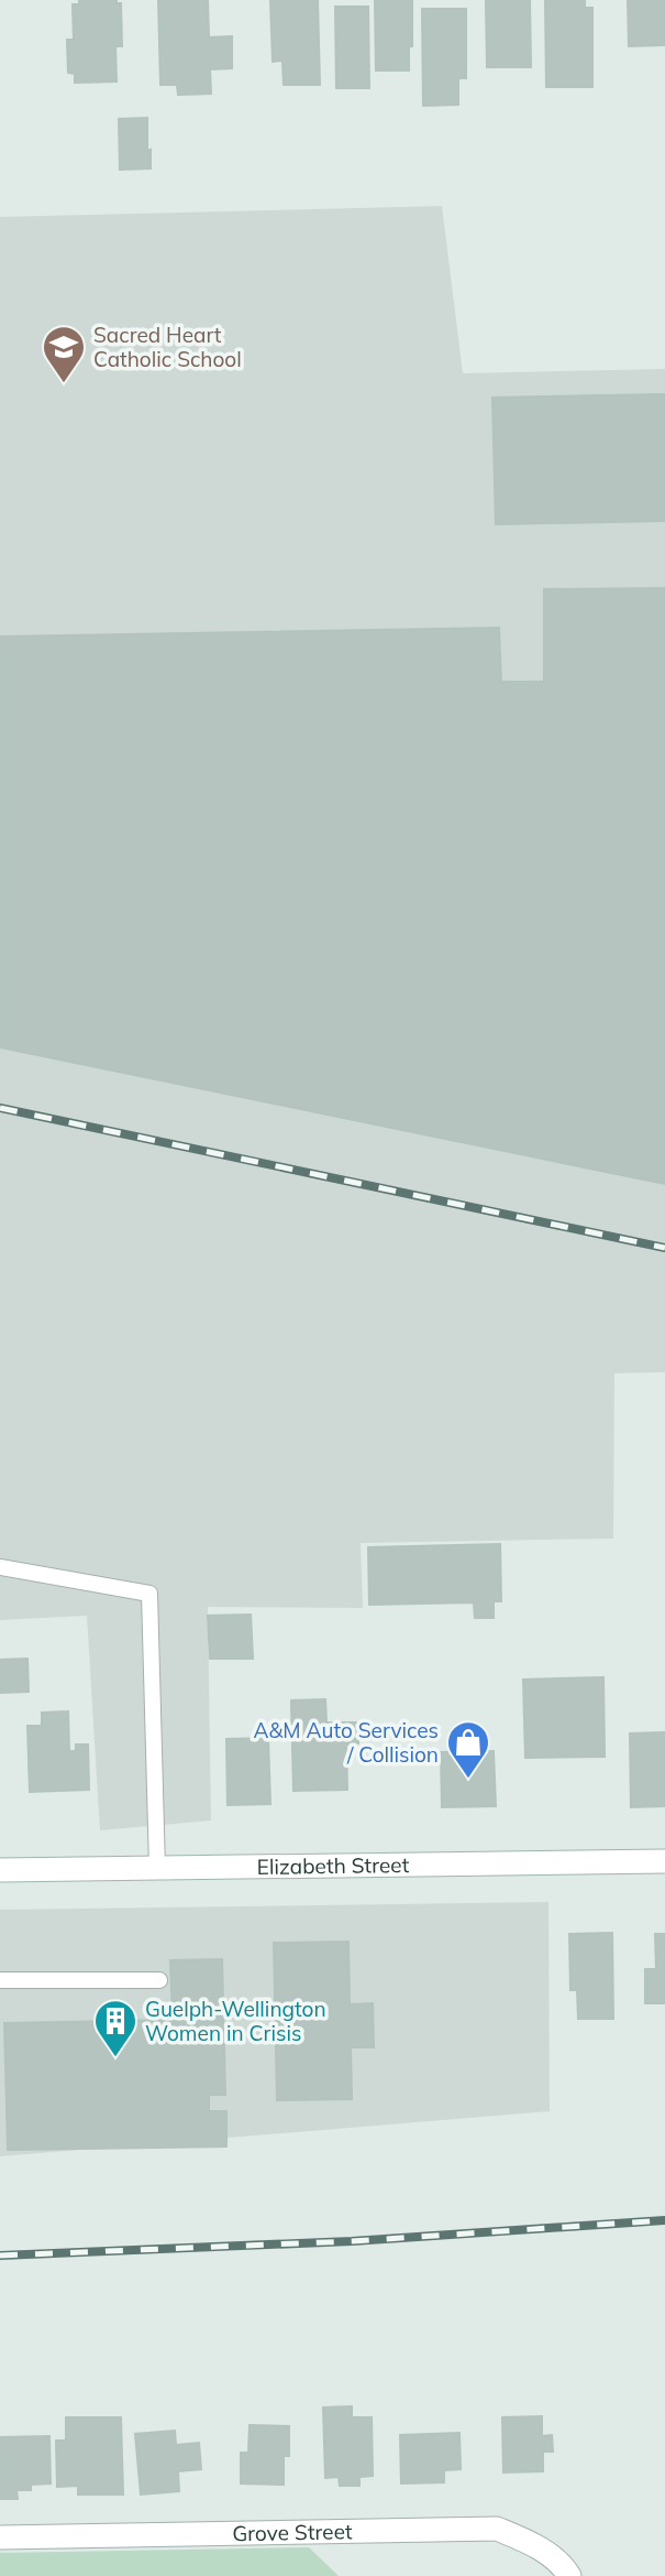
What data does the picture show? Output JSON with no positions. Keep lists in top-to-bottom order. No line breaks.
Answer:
{"streets":{"main road":["Elizabeth Street","Grove Street"]},"places":{"school or university":["Sacred Heart Catholic School"],"shop":["A&M Auto Services / Collision"],"building":["Guelph-Wellington Women in Crisis"]}}
